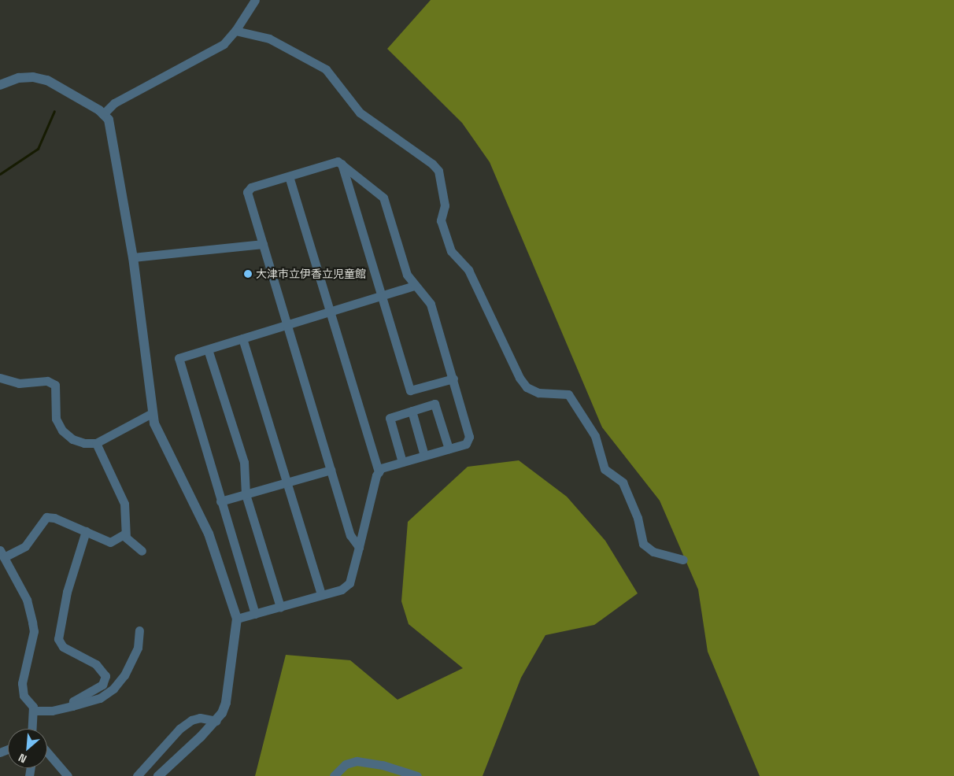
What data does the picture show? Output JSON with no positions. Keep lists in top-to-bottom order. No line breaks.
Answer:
{"places":["大津市立伊香立児童館"],"north":"bottom left"}
